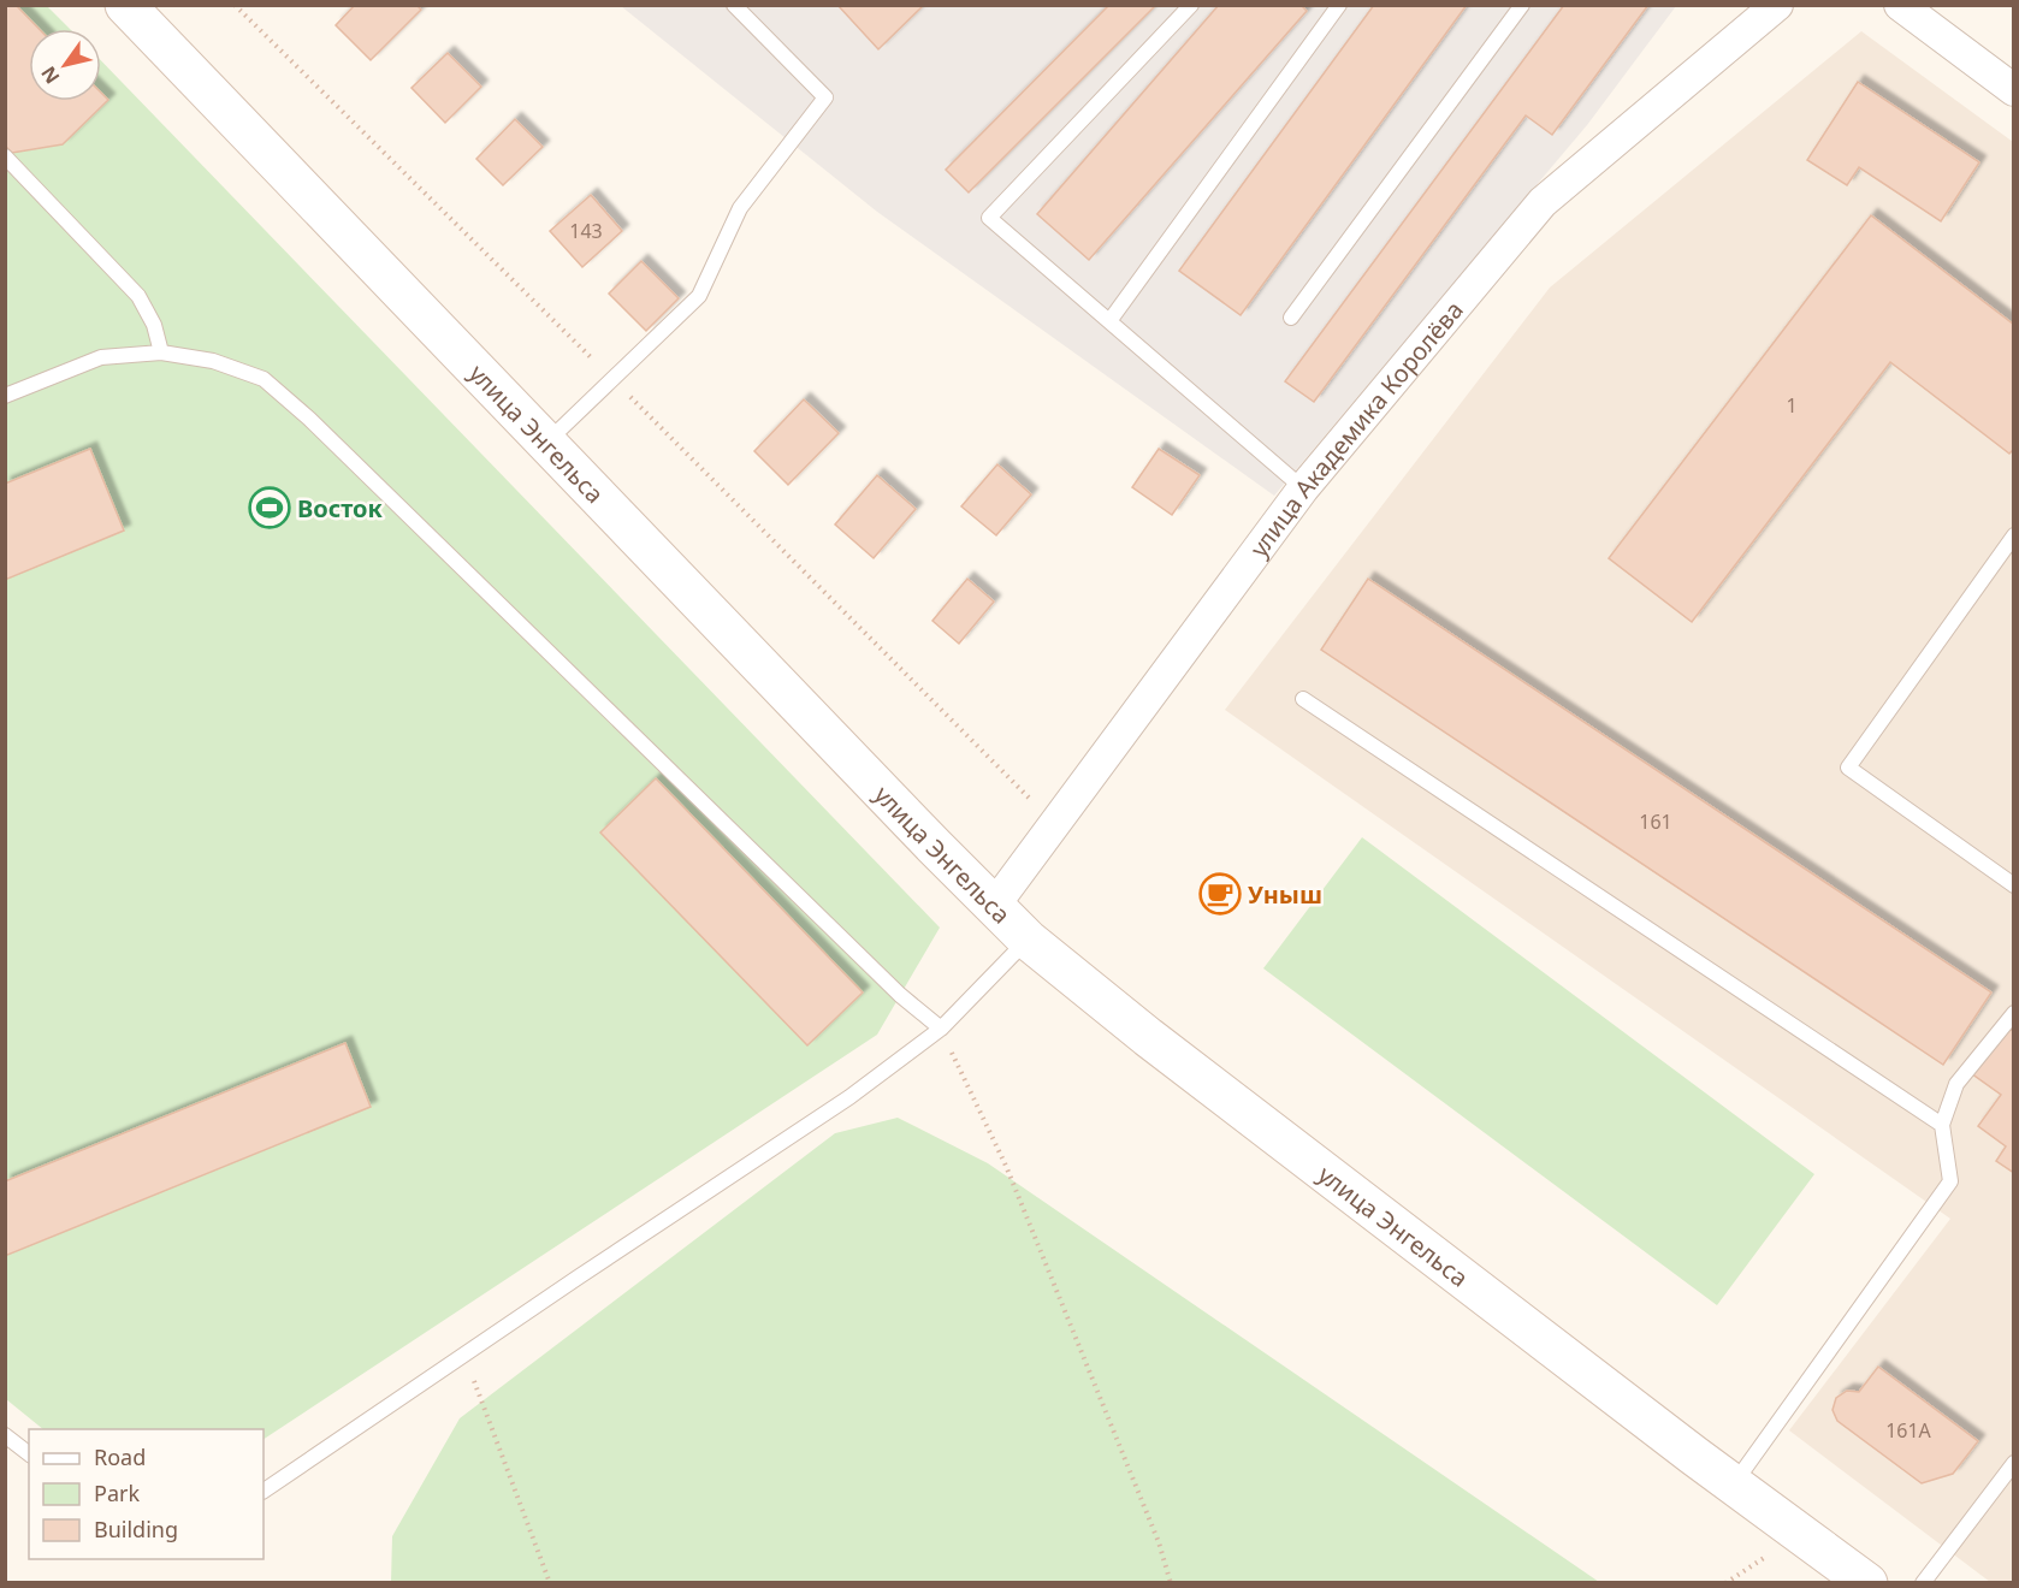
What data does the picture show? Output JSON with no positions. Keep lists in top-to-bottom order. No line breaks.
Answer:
{"streets":{"main road":["улица Энгельса"],"street":["улица Академика Королёва"]},"crossings":[["улица Академика Королёва","улица Энгельса"]],"places":{"sports":["Восток"],"cafe":["Уныш"]},"house_numbers":["143","1","161","161А"],"legend":["Road","Park","Building"],"north":"bottom left"}
